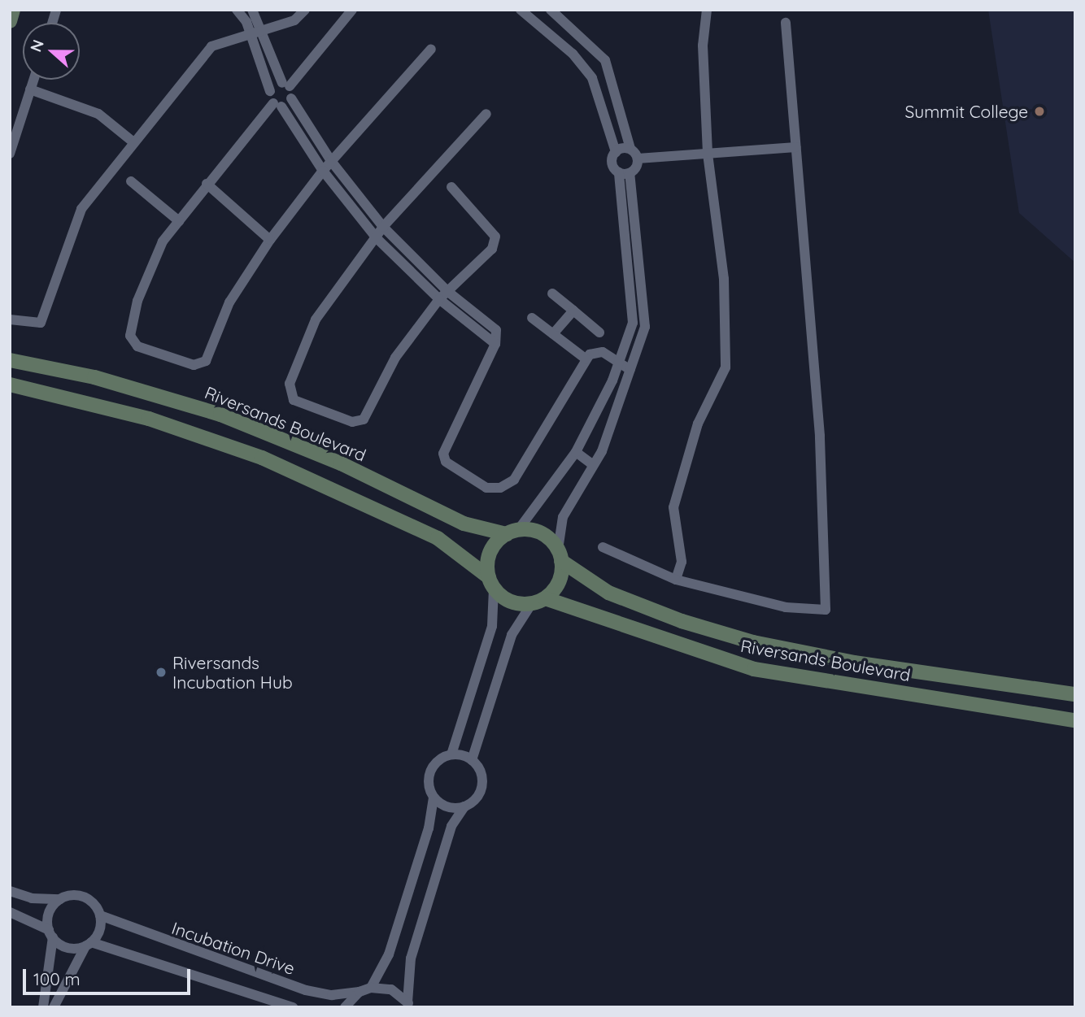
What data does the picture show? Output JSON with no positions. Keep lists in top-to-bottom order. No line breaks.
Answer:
{"streets":{"street":["Riversands Boulevard","Incubation Drive"]},"places":["Summit College","Riversands Incubation Hub"],"scale_bar":"100 m","north":"left"}
